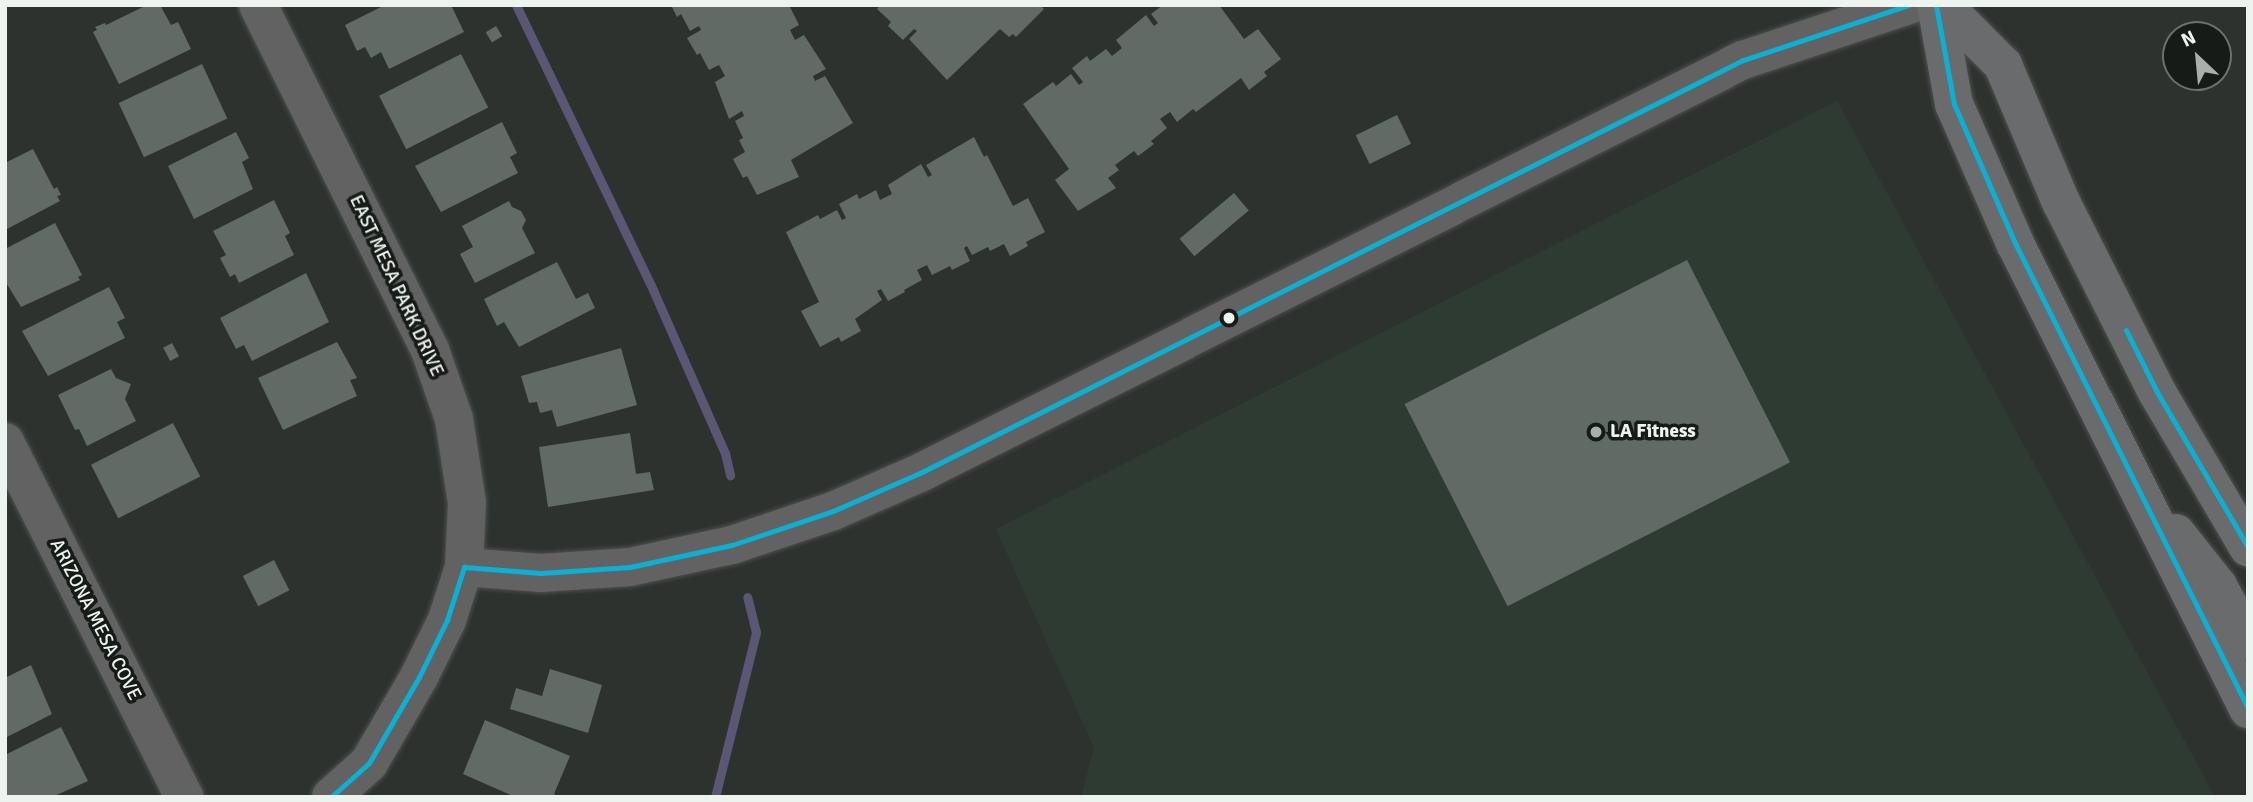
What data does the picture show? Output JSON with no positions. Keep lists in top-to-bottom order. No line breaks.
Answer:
{"streets":{"street":["EAST MESA PARK DRIVE","ARIZONA MESA COVE"]},"places":["LA Fitness"],"north":"top left"}
